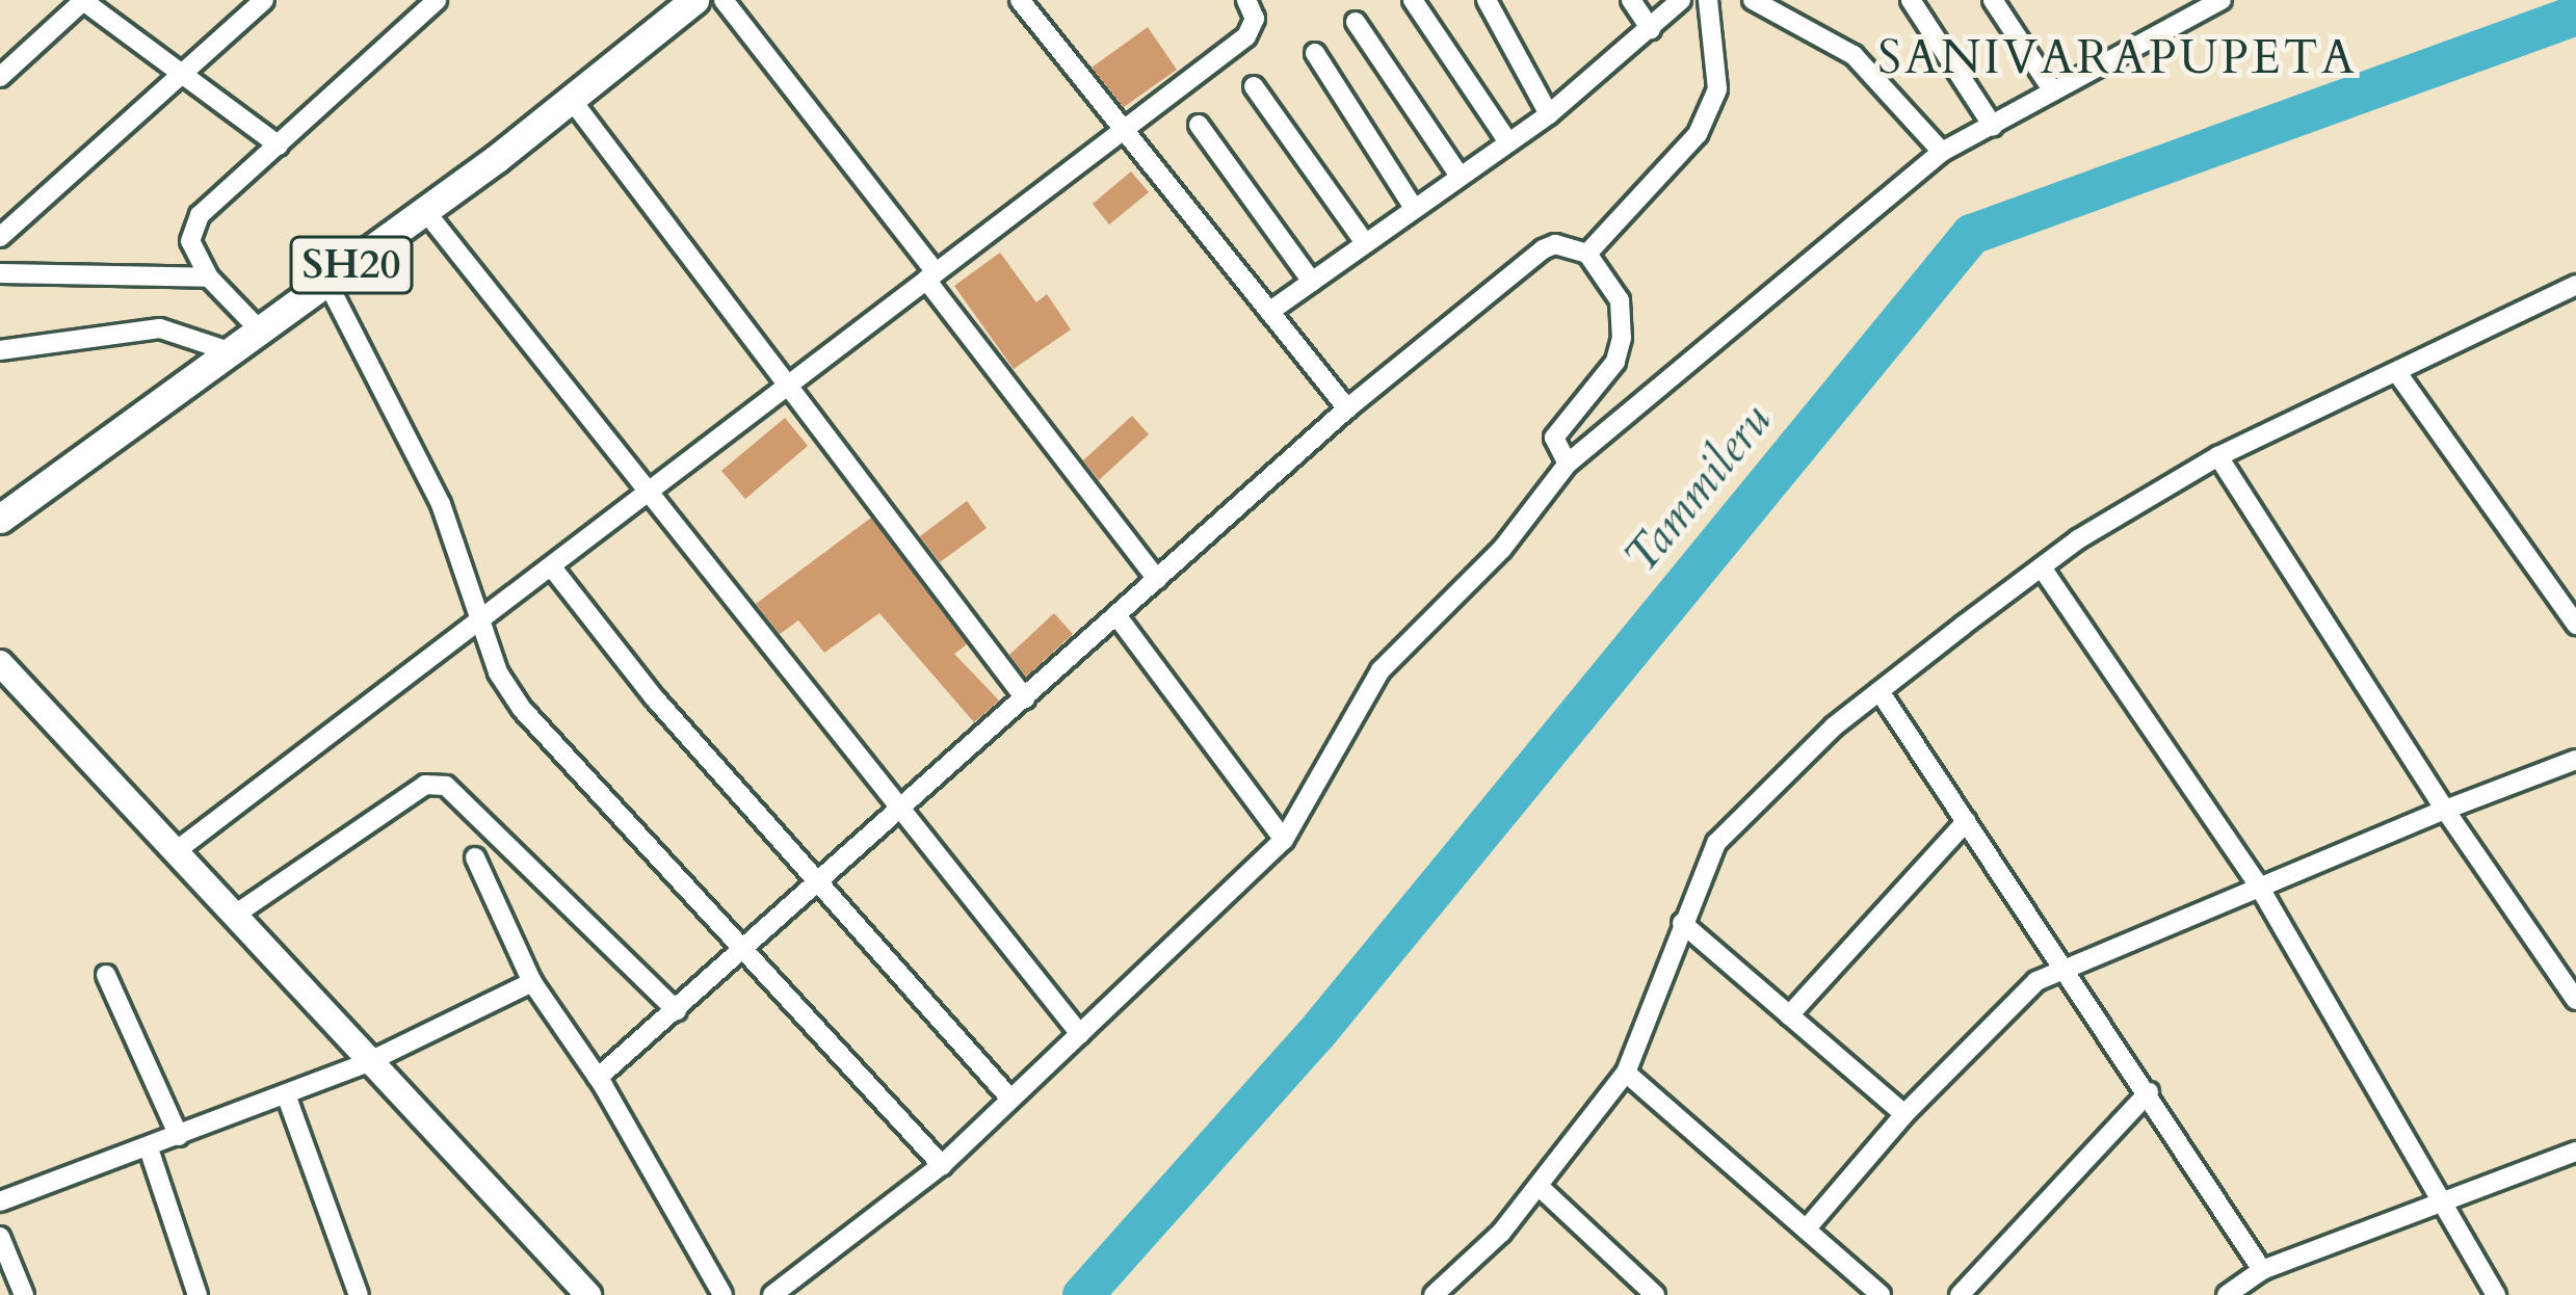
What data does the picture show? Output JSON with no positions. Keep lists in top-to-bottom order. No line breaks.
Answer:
{"streets":{"main road":["SH20"]},"districts":["SANIVARAPUPETA"],"water":["Tammileru"]}
